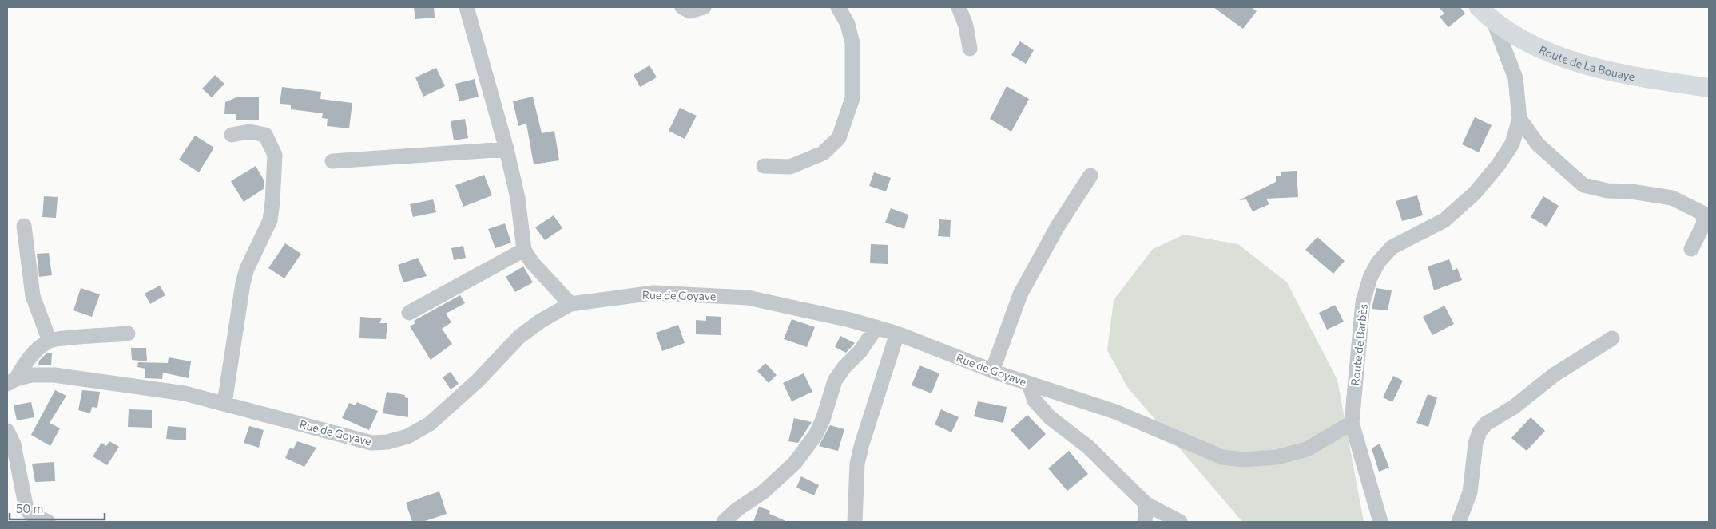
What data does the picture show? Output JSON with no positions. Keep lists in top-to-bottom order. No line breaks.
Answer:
{"streets":{"main road":["Route de La Bouaye"],"street":["Rue de Goyave","Route de Barbès"]},"crossings":[["Route de La Bouaye","Route de Barbès"],["Rue de Goyave","Route de Barbès"]],"scale_bar":"50 m"}
